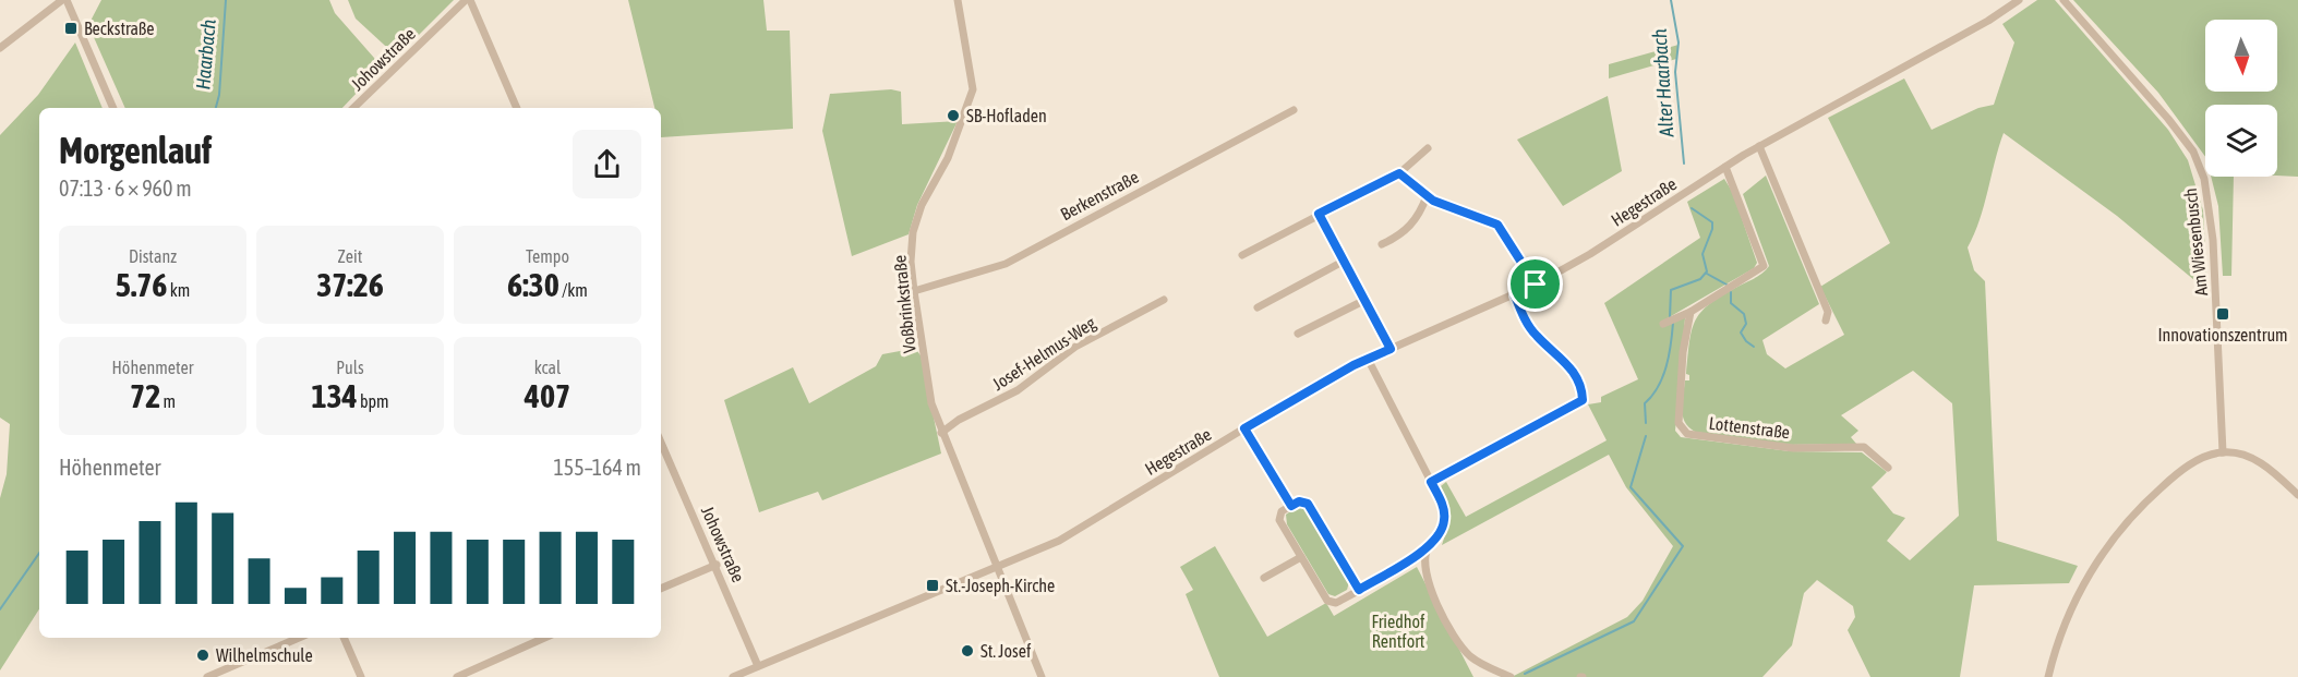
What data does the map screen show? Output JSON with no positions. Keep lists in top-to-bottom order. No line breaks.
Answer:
{"streets":{"street":["Johowstraße","Berkenstraße","Hegestraße","Am Wiesenbusch","Voßbrinkstraße","Josef-Helmus-Weg","Lottenstraße"]},"crossings":[["Johowstraße","Hegestraße"],["Berkenstraße","Voßbrinkstraße"],["Hegestraße","Voßbrinkstraße"],["Voßbrinkstraße","Josef-Helmus-Weg"]],"water":["Haarbach","Alter Haarbach"],"parks":["Friedhof Rentfort"],"places":{"transit":["Beckstraße","Innovationszentrum","St.-Joseph-Kirche"],"other":["SB-Hofladen","St. Josef","Wilhelmschule"]},"north":"bottom","page":{"heading":["Morgenlauf","07:13 · 6 × 960 m"],"stats":[["Distanz","5.76 km"],["Zeit","37:26"],["Tempo","6:30 /km"],["Höhenmeter","72 m"],["Puls","134 bpm"],["kcal","407"]],"chart":["Höhenmeter","155–164 m"]}}
